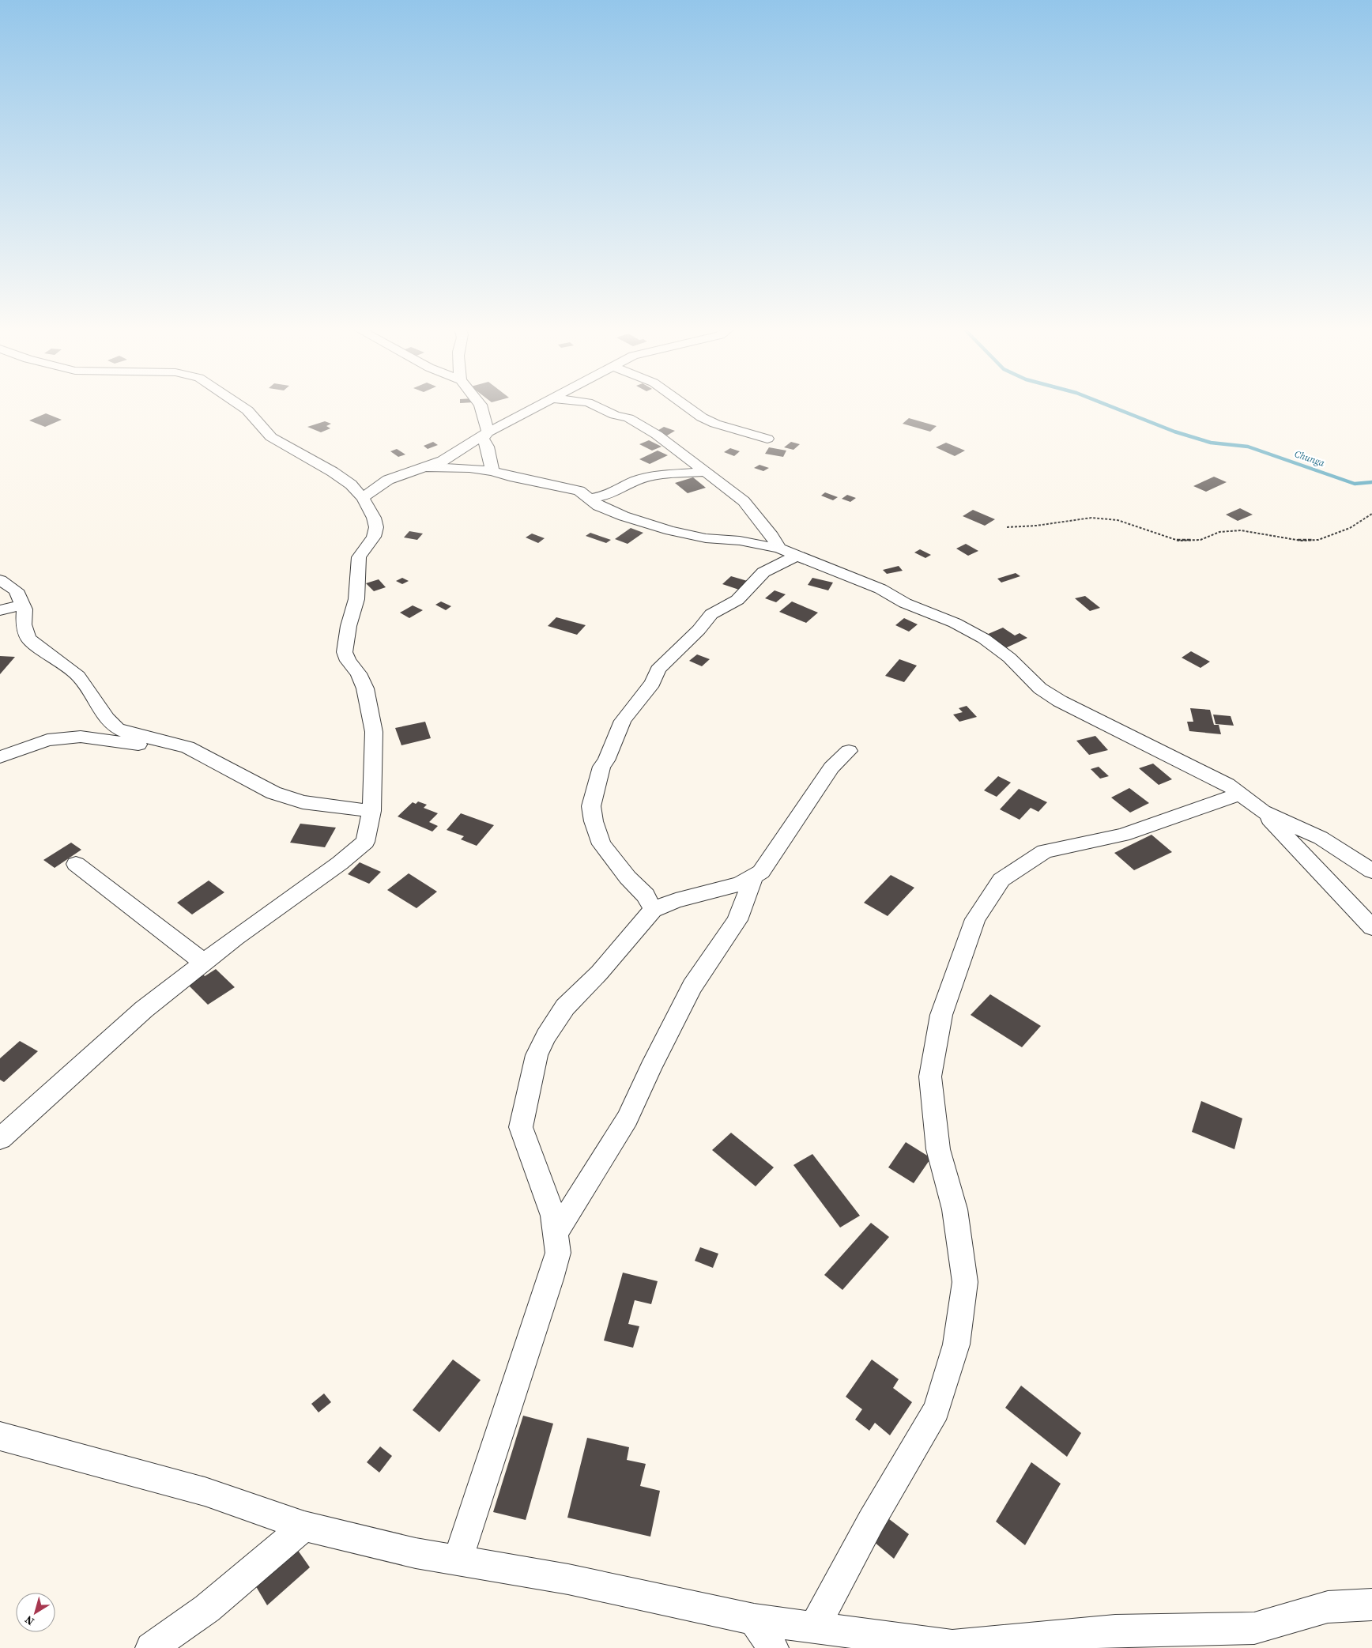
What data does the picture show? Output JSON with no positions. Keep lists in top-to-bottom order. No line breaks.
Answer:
{"water":["Chunga"],"north":"bottom left"}
